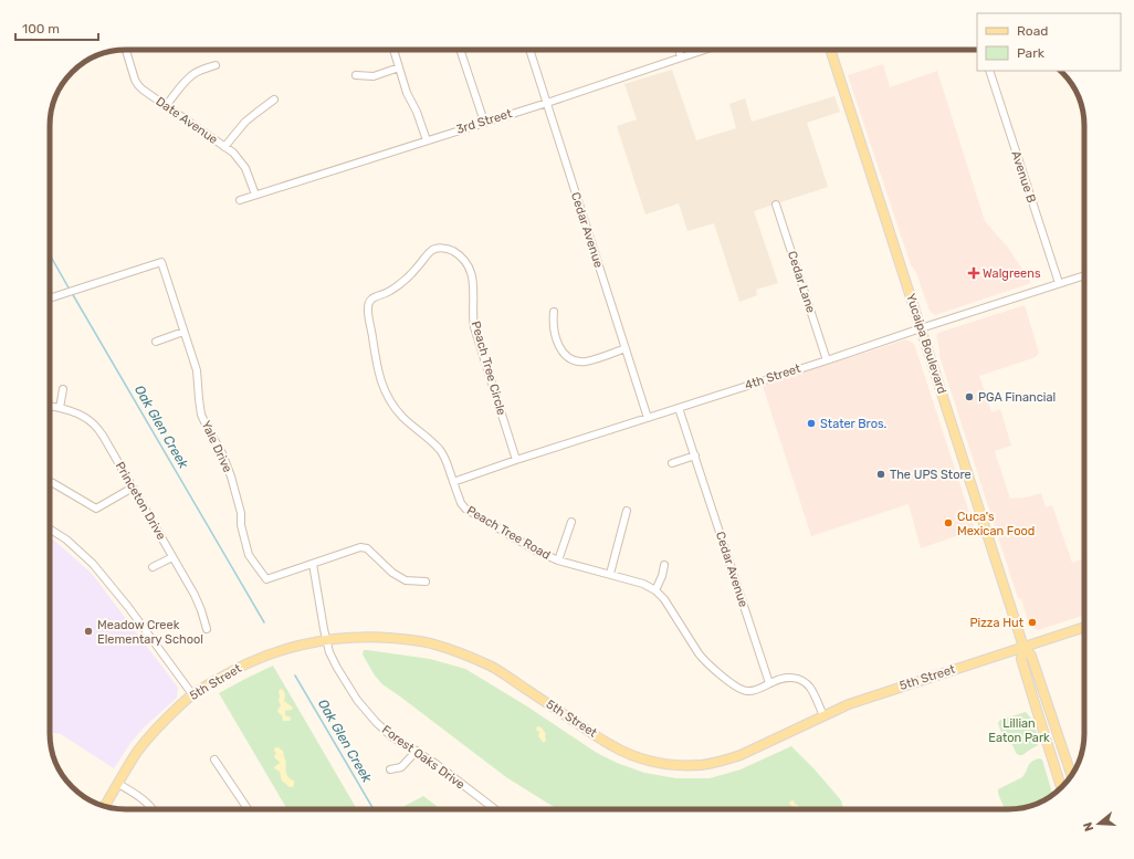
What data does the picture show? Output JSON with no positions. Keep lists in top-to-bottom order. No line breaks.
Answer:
{"streets":{"main road":["Yucaipa Boulevard","5th Street"],"street":["Date Avenue","3rd Street","Avenue B","Cedar Avenue","Cedar Lane","Peach Tree Circle","4th Street","Yale Drive","Princeton Drive","Peach Tree Road","Forest Oaks Drive"]},"crossings":[["Date Avenue","3rd Street"],["3rd Street","Cedar Avenue"],["Avenue B","4th Street"],["Cedar Avenue","4th Street"],["Cedar Avenue","Peach Tree Road"],["Cedar Lane","4th Street"],["Yucaipa Boulevard","4th Street"],["Yucaipa Boulevard","5th Street"],["Peach Tree Circle","4th Street"],["Peach Tree Circle","Peach Tree Road"],["4th Street","Peach Tree Road"],["Yale Drive","Forest Oaks Drive"],["Peach Tree Road","5th Street"],["5th Street","Forest Oaks Drive"]],"water":["Oak Glen Creek"],"parks":["Lillian Eaton Park"],"places":{"health":["Walgreens"],"other":["PGA Financial","Stater Bros.","The UPS Store","Cuca's Mexican Food","Pizza Hut","Meadow Creek Elementary School"]},"legend":["Road","Park"],"scale_bar":"100 m","north":"left"}
